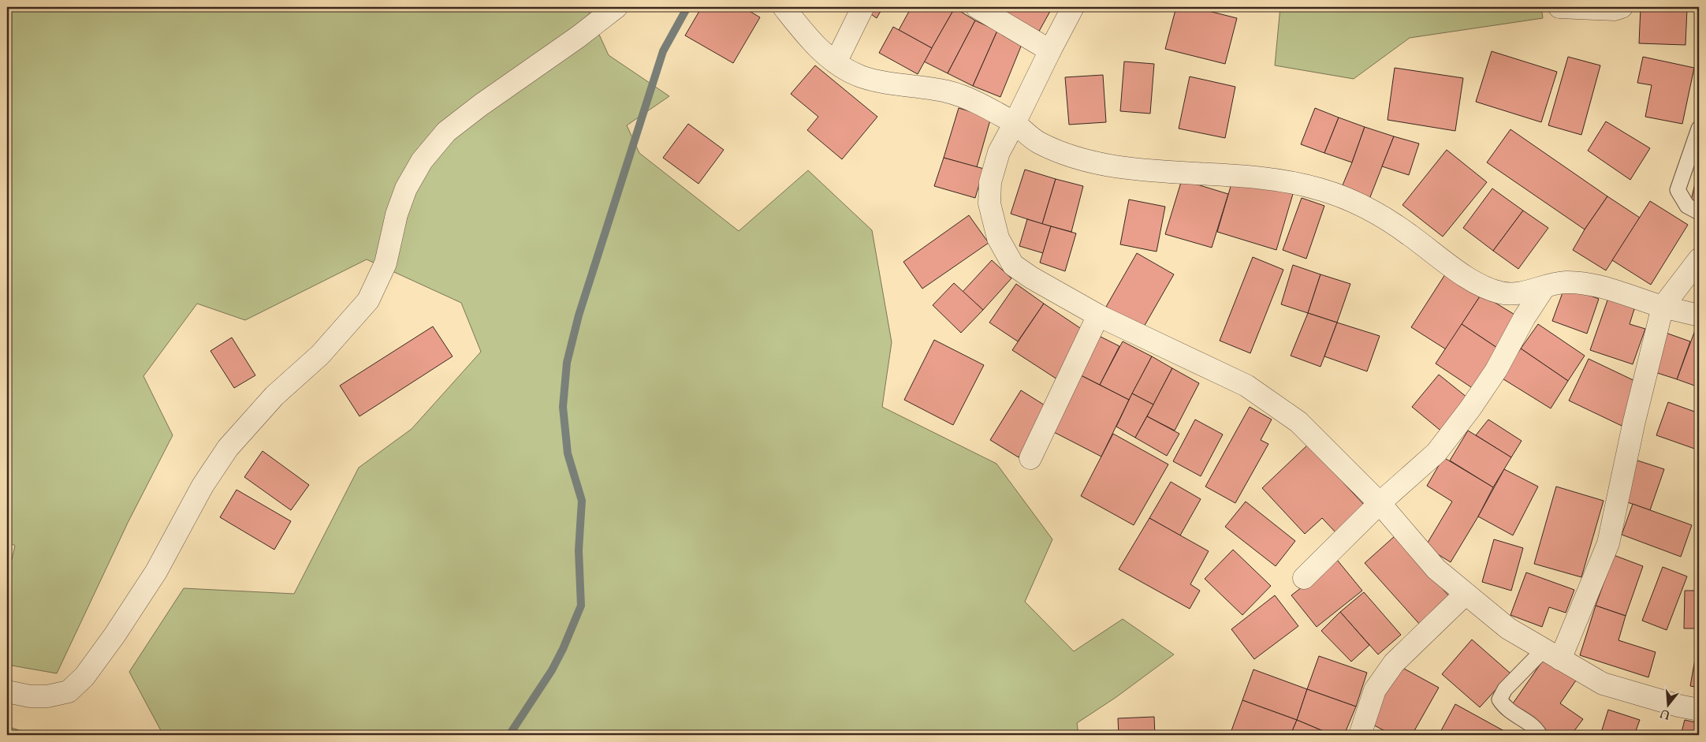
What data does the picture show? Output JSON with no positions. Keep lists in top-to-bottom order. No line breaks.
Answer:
{"north":"bottom"}
